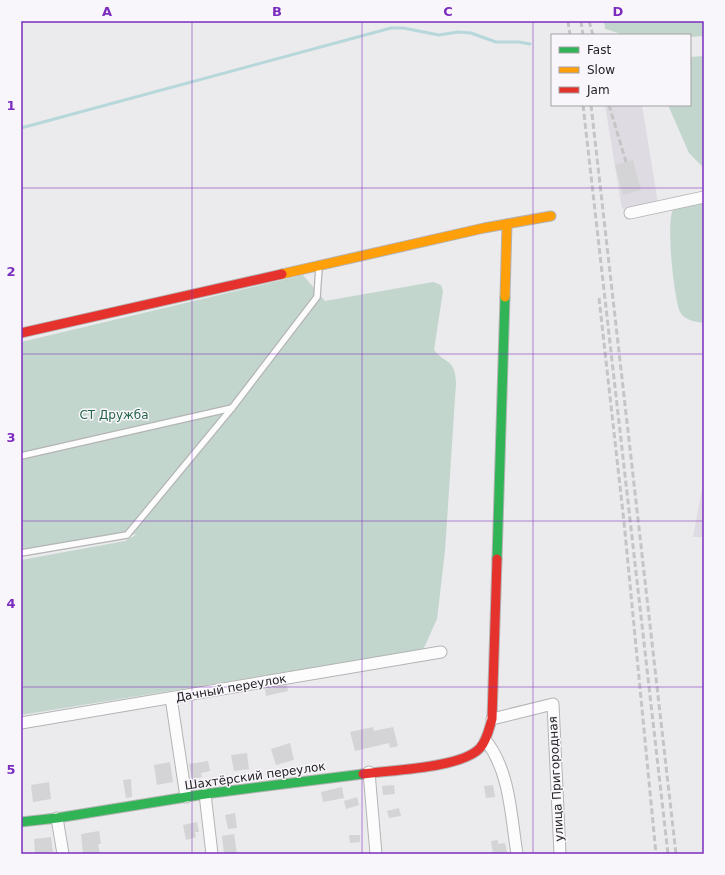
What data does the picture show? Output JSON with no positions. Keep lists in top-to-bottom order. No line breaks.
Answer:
{"streets":{"street":["Дачный переулок","Шахтёрский переулок","улица Пригородная"]},"parks":["СТ Дружба"],"legend":["Fast","Slow","Jam"],"grid":{"columns":["A","B","C","D"],"rows":["1","2","3","4","5"]}}
